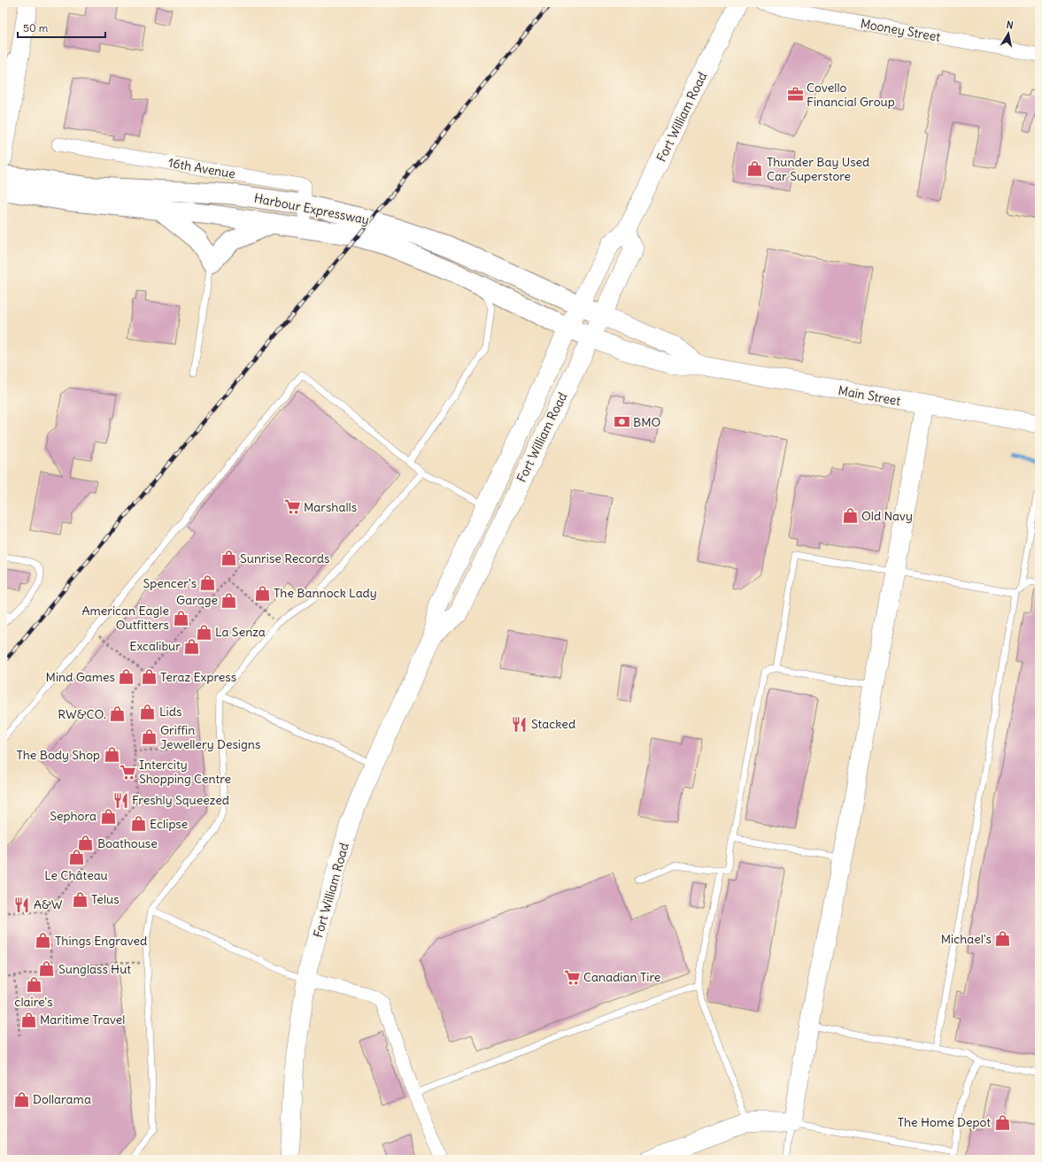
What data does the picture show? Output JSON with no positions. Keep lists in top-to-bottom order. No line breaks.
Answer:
{"streets":{"main road":["Fort William Road","Harbour Expressway","Main Street"],"street":["Mooney Street","16th Avenue"]},"crossings":[["Fort William Road","Harbour Expressway"],["Fort William Road","Main Street"],["16th Avenue","Harbour Expressway"],["Harbour Expressway","Main Street"]],"places":{"office":["Covello Financial Group"],"shop":["Thunder Bay Used Car Superstore","Old Navy","Sunrise Records","Spencer's","The Bannock Lady","Garage","American Eagle Outfitters","La Senza","Excalibur","Mind Games","Teraz Express","Lids","RW&CO.","Griffin Jewellery Designs","The Body Shop","Sephora","Eclipse","Boathouse","Le Château","Telus","Michael's","Things Engraved","Sunglass Hut","claire's","Maritime Travel","Dollarama","The Home Depot"],"bank":["BMO"],"supermarket":["Marshalls","Intercity Shopping Centre","Canadian Tire"],"restaurant":["Stacked","Freshly Squeezed","A&W"]},"scale_bar":"50 m","north":"top"}
